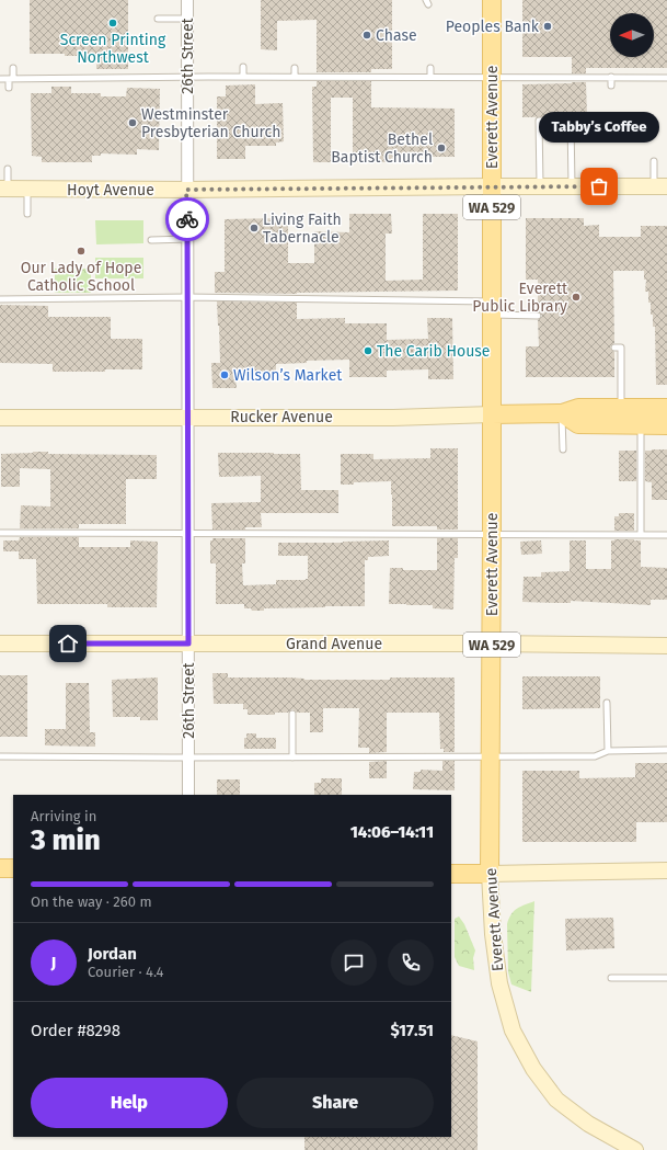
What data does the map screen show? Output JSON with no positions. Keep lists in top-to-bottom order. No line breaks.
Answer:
{"streets":{"main road":["Everett Avenue","WA 529","Rucker Avenue"],"street":["26th Street","Hoyt Avenue","Grand Avenue"]},"crossings":[["26th Street","Hoyt Avenue"],["26th Street","Rucker Avenue"],["26th Street","Grand Avenue"],["Everett Avenue","Hoyt Avenue"],["Everett Avenue","Rucker Avenue"],["Everett Avenue","Grand Avenue"]],"places":["Screen Printing Northwest","Peoples Bank","Chase","Westminster Presbyterian Church","Bethel Baptist Church","Tabby’s Coffee","Living Faith Tabernacle","Our Lady of Hope Catholic School","Everett Public Library","The Carib House","Wilson’s Market"],"north":"left","page":{"bubble":"Tabby’s Coffee","heading":["3 min","Arriving in","14:06–14:11"],"panel":["Jordan","Courier · 4.4","Order #8298","$17.51"],"bar":"On the way · 260 m","round":"J","buttons":["Help","Share"]}}
